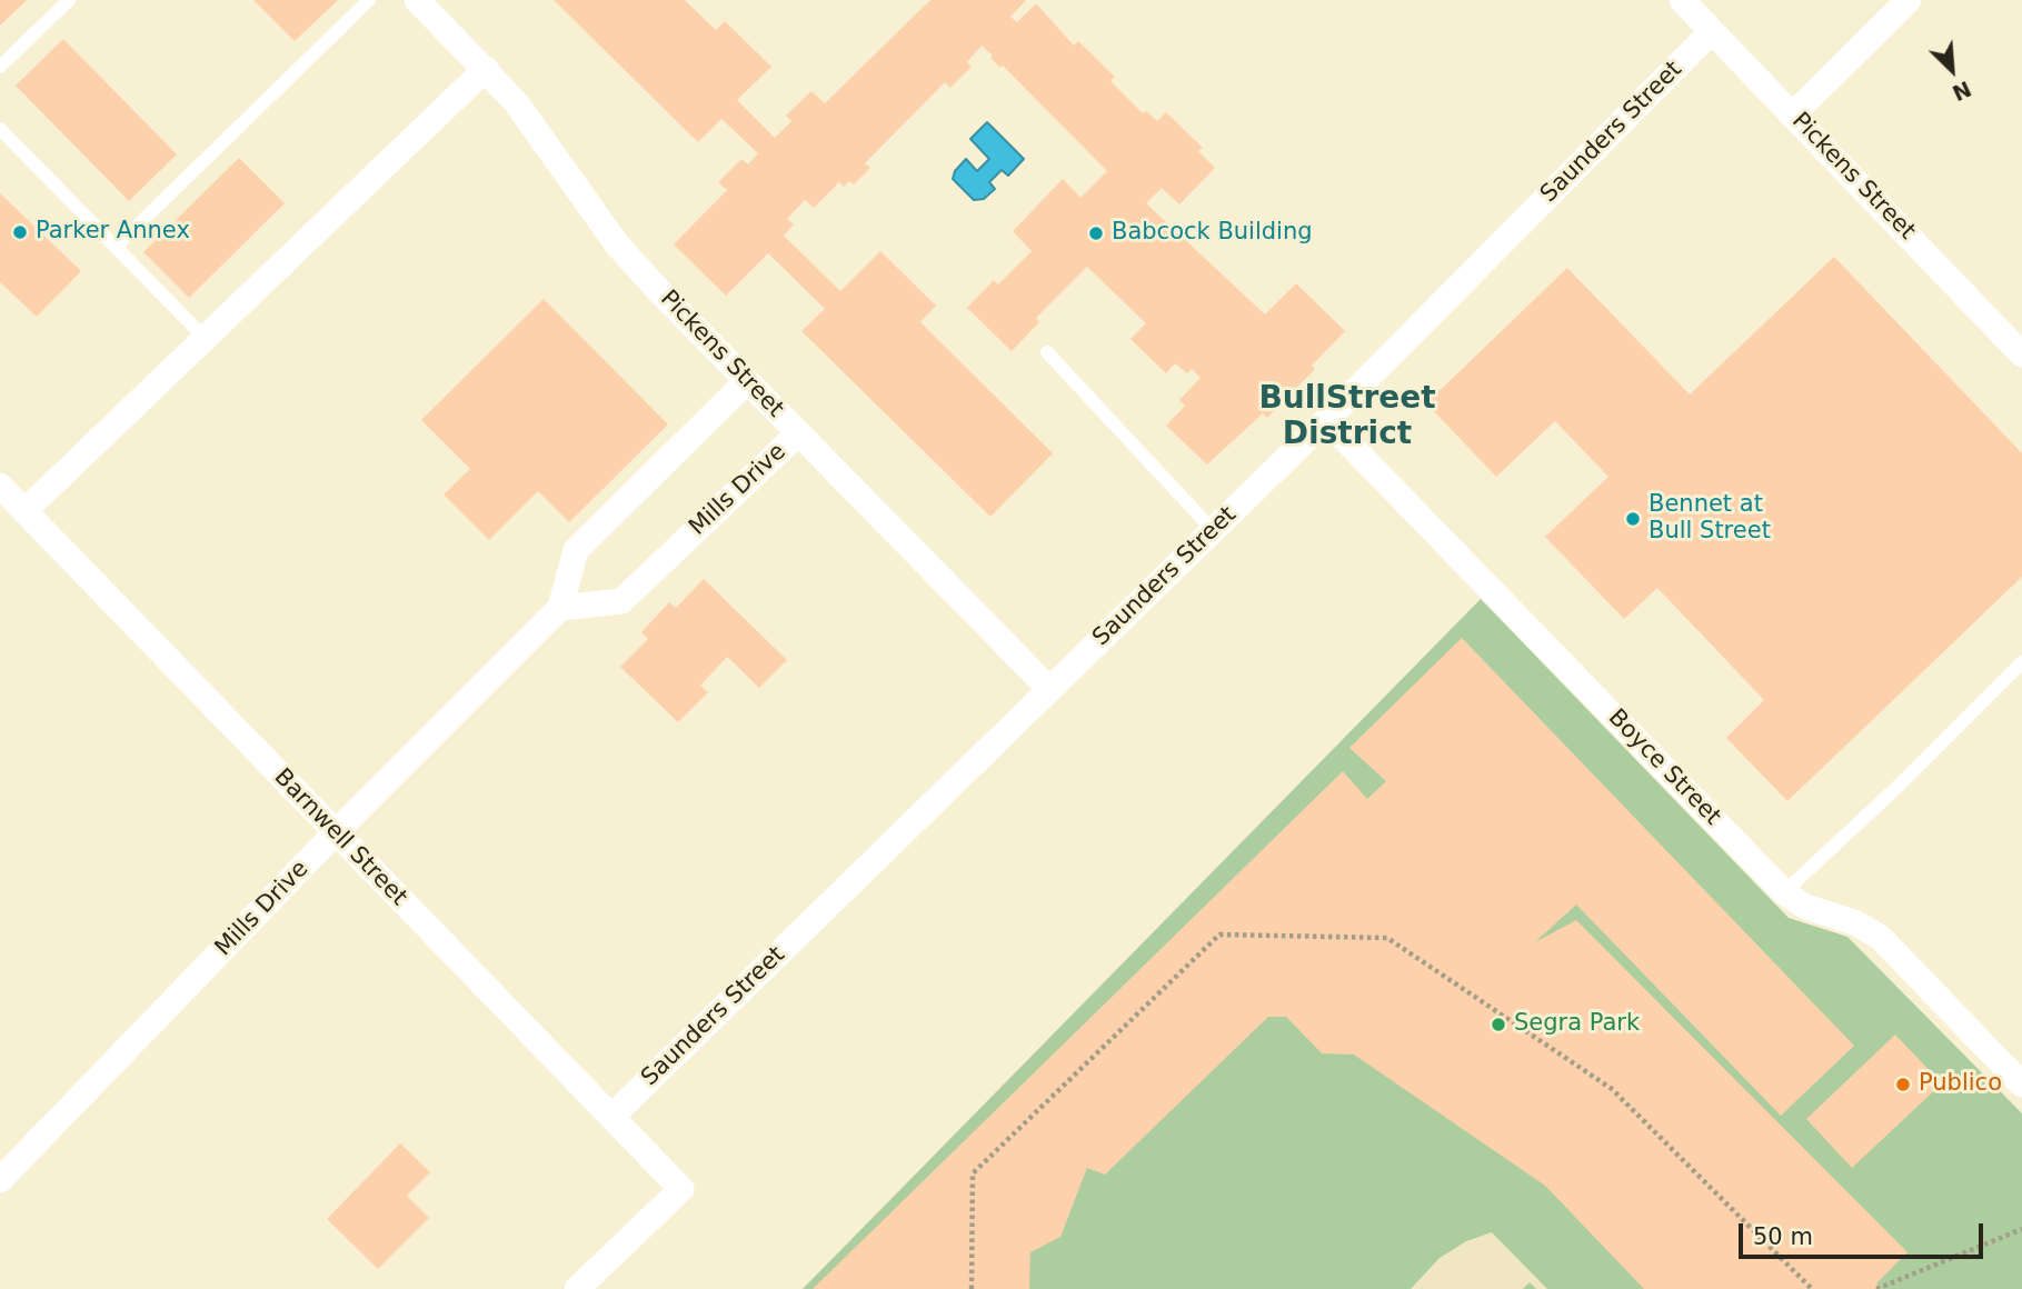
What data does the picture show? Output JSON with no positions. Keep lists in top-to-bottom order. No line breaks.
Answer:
{"streets":{"street":["Saunders Street","Pickens Street","Mills Drive","Boyce Street","Barnwell Street"]},"crossings":[["Saunders Street","Pickens Street"],["Saunders Street","Boyce Street"],["Saunders Street","Barnwell Street"],["Pickens Street","Mills Drive"],["Mills Drive","Barnwell Street"]],"districts":["BullStreet District"],"places":["Parker Annex","Babcock Building","Bennet at Bull Street","Segra Park","Publico"],"scale_bar":"50 m","north":"bottom right"}
